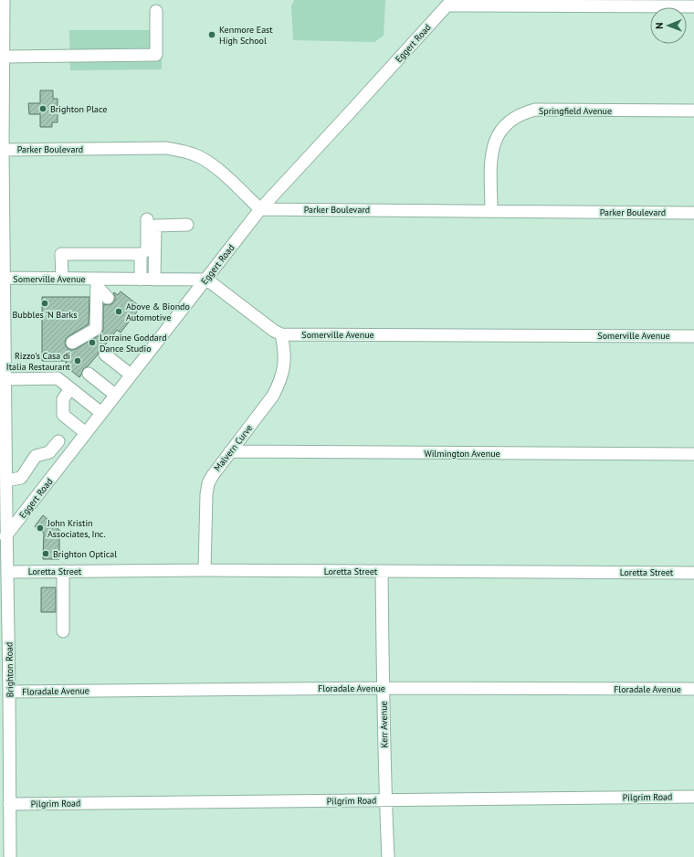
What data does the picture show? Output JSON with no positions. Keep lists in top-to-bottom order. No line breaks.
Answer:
{"streets":{"street":["Eggert Road","Springfield Avenue","Parker Boulevard","Somerville Avenue","Malvern Curve","Wilmington Avenue","Loretta Street","Brighton Road","Floradale Avenue","Kerr Avenue","Pilgrim Road"]},"crossings":[["Eggert Road","Parker Boulevard"],["Eggert Road","Somerville Avenue"],["Eggert Road","Brighton Road"],["Springfield Avenue","Parker Boulevard"],["Parker Boulevard","Brighton Road"],["Somerville Avenue","Malvern Curve"],["Somerville Avenue","Brighton Road"],["Malvern Curve","Wilmington Avenue"],["Malvern Curve","Loretta Street"],["Loretta Street","Brighton Road"],["Loretta Street","Kerr Avenue"],["Brighton Road","Floradale Avenue"],["Brighton Road","Pilgrim Road"],["Floradale Avenue","Kerr Avenue"],["Kerr Avenue","Pilgrim Road"]],"places":["Kenmore East High School","Brighton Place","Bubbles 'N Barks","Above & Biondo Automotive","Lorraine Goddard Dance Studio","Rizzo's Casa di Italia Restaurant","John Kristin Associates, Inc.","Brighton Optical"],"north":"left"}
